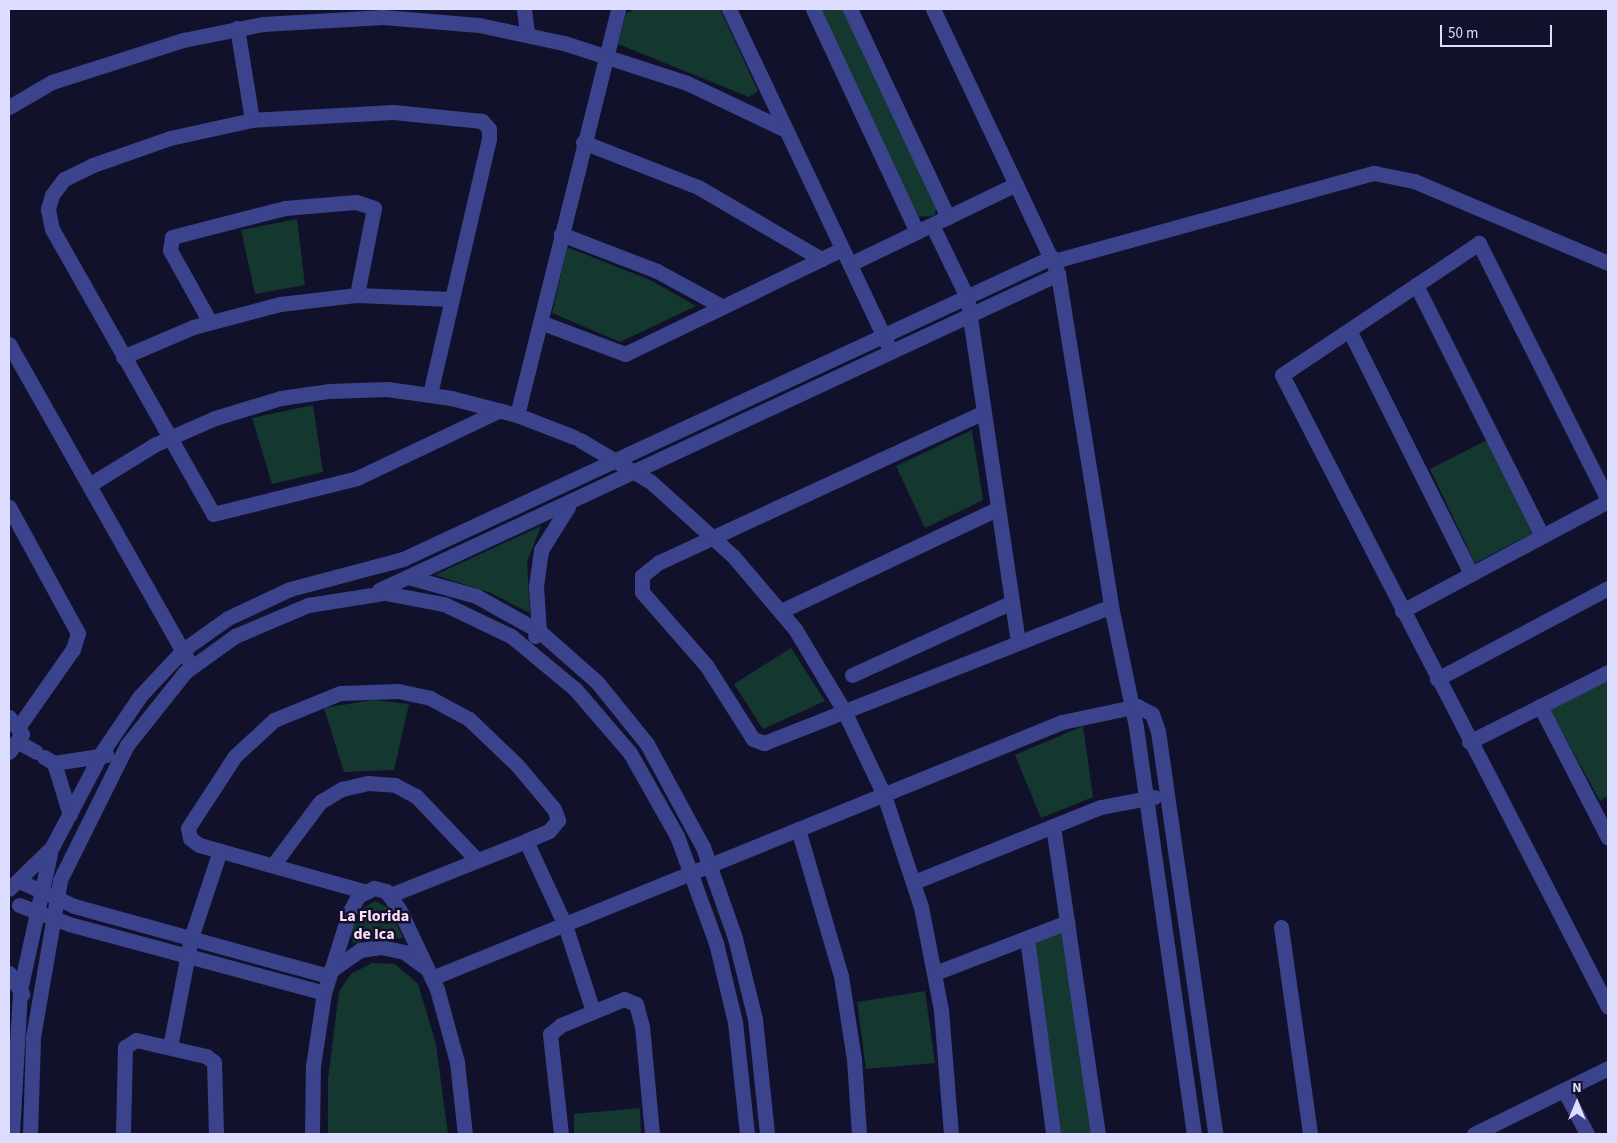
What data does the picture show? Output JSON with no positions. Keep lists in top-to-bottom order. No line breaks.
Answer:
{"districts":["La Florida de Ica"],"scale_bar":"50 m","north":"top"}
